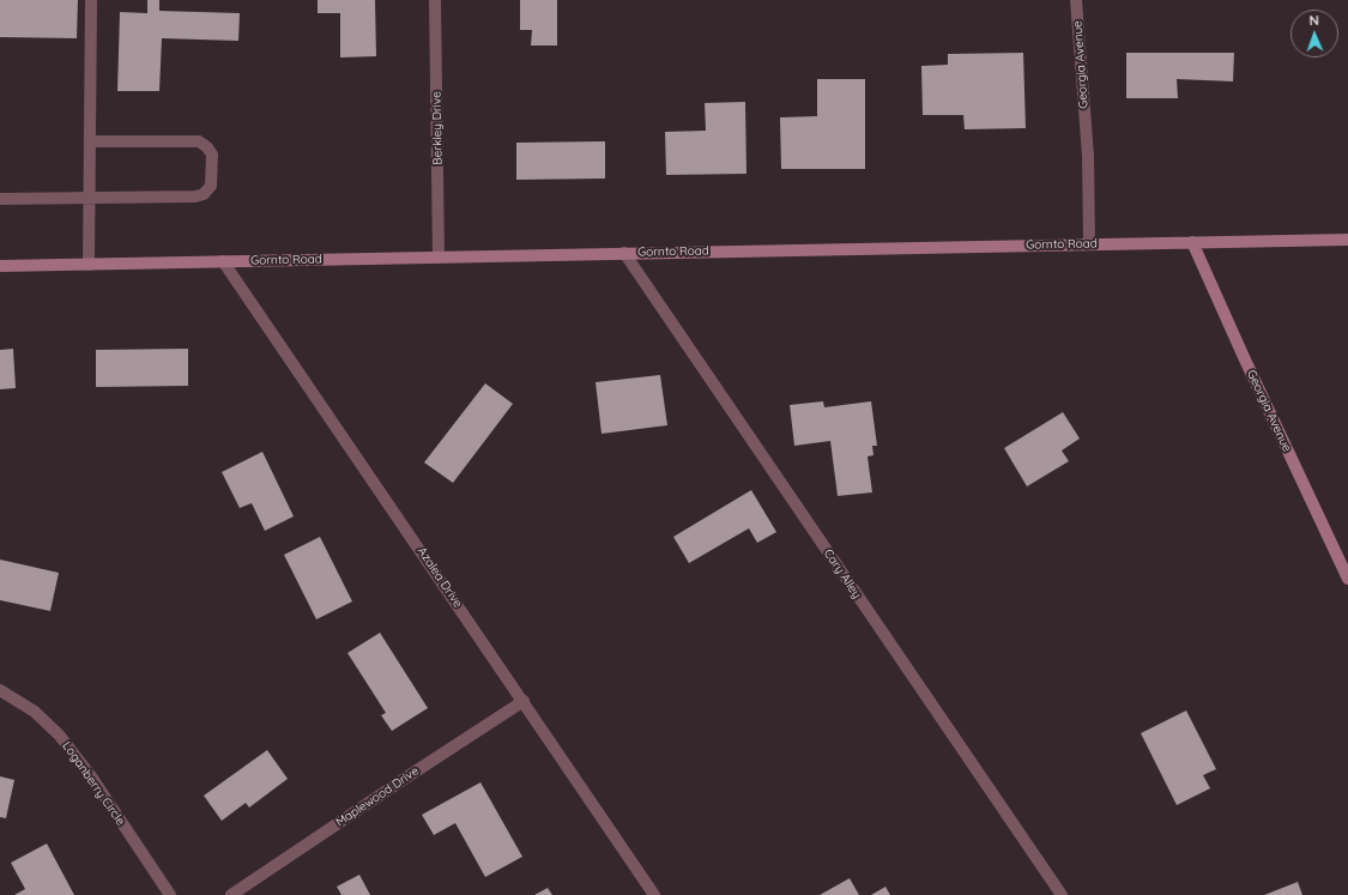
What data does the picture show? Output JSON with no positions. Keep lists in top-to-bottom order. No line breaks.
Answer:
{"streets":{"main road":["Georgia Avenue","Gornto Road"],"street":["Berkley Drive","Cary Alley","Azalea Drive","Loganberry Circle","Maplewood Drive"]},"crossings":[["Georgia Avenue","Gornto Road"],["Berkley Drive","Gornto Road"],["Gornto Road","Cary Alley"],["Gornto Road","Azalea Drive"],["Azalea Drive","Maplewood Drive"]],"north":"top"}
